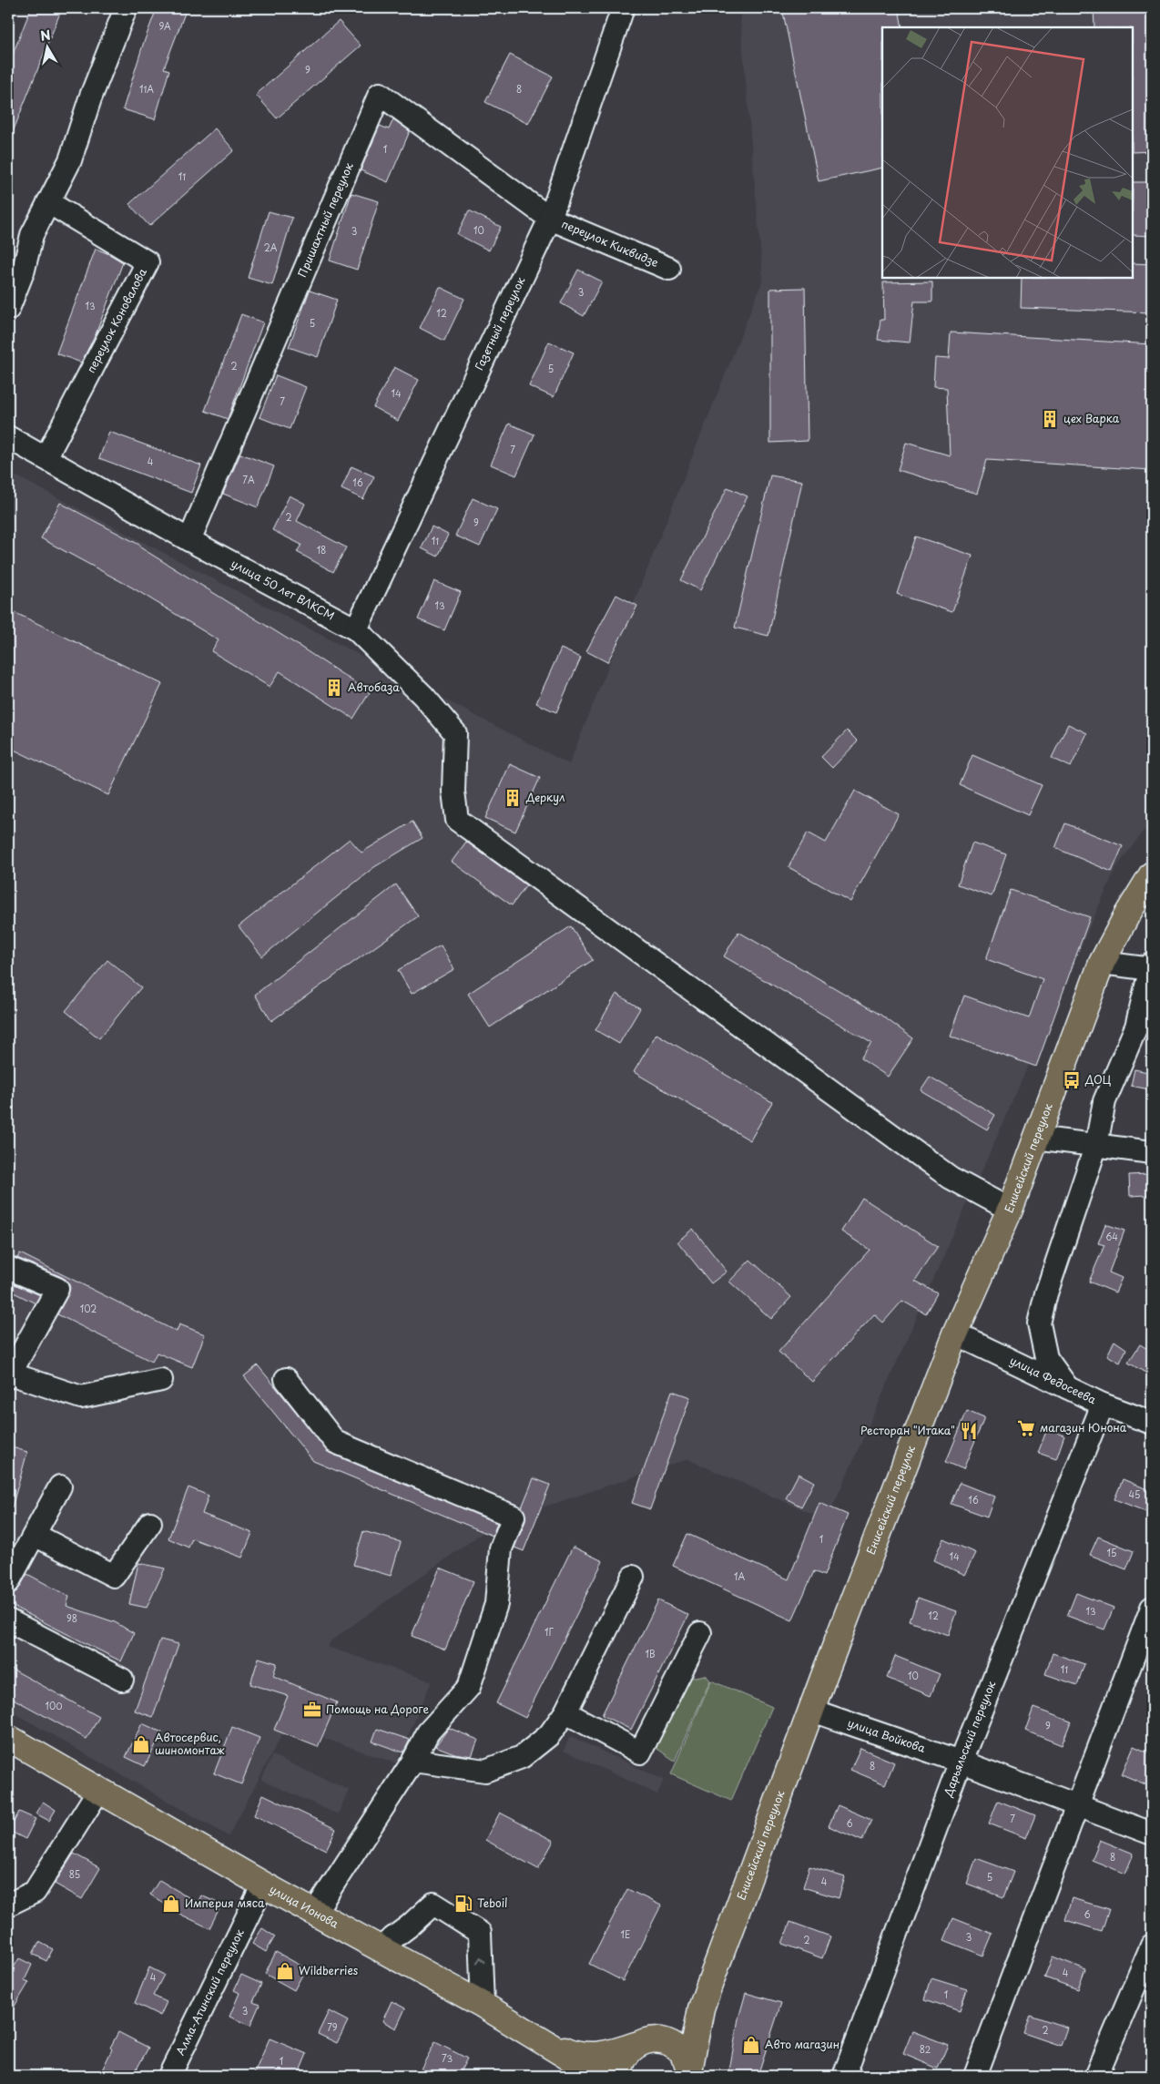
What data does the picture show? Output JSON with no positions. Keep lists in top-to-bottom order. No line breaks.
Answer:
{"streets":{"main road":["Енисейский переулок","улица Ионова"],"street":["Пришахтный переулок","переулок Киквидзе","переулок Коновалова","Газетный переулок","улица 50 лет ВЛКСМ","улица Федосеева","улица Войкова","Дарьяльский переулок","Алма-Атинский переулок"]},"crossings":[["Пришахтный переулок","переулок Киквидзе"],["Пришахтный переулок","Газетный переулок"],["Пришахтный переулок","улица 50 лет ВЛКСМ"],["переулок Киквидзе","Газетный переулок"],["переулок Коновалова","улица 50 лет ВЛКСМ"],["Газетный переулок","улица 50 лет ВЛКСМ"],["улица 50 лет ВЛКСМ","Енисейский переулок"],["Енисейский переулок","улица Федосеева"],["Енисейский переулок","улица Войкова"],["улица Федосеева","Дарьяльский переулок"],["улица Войкова","Дарьяльский переулок"],["улица Ионова","Алма-Атинский переулок"]],"places":{"building":["цех Варка","Автобаза","Деркул"],"bus stop":["ДОЦ"],"supermarket":["магазин Юнона"],"restaurant":["Ресторан \"Итака\""],"office":["Помощь на Дороге"],"shop":["Автосервис, шиномонтаж","Империя мяса","Wildberries","Авто магазин"],"fuel station":["Teboil"]},"house_numbers":["9А","9","11А","8","1","11","10","3","2А","3","13","12","5","2","5","14","7","7","4","7А","16","2","9","11","18","13","64","102","45","16","1","15","14","1А","13","12","98","1Г","1В","11","10","100","9","8","7","6","8","85","5","4","6","1Е","3","2","4","4","1","3","79","2","82","73","1"],"north":"top"}
